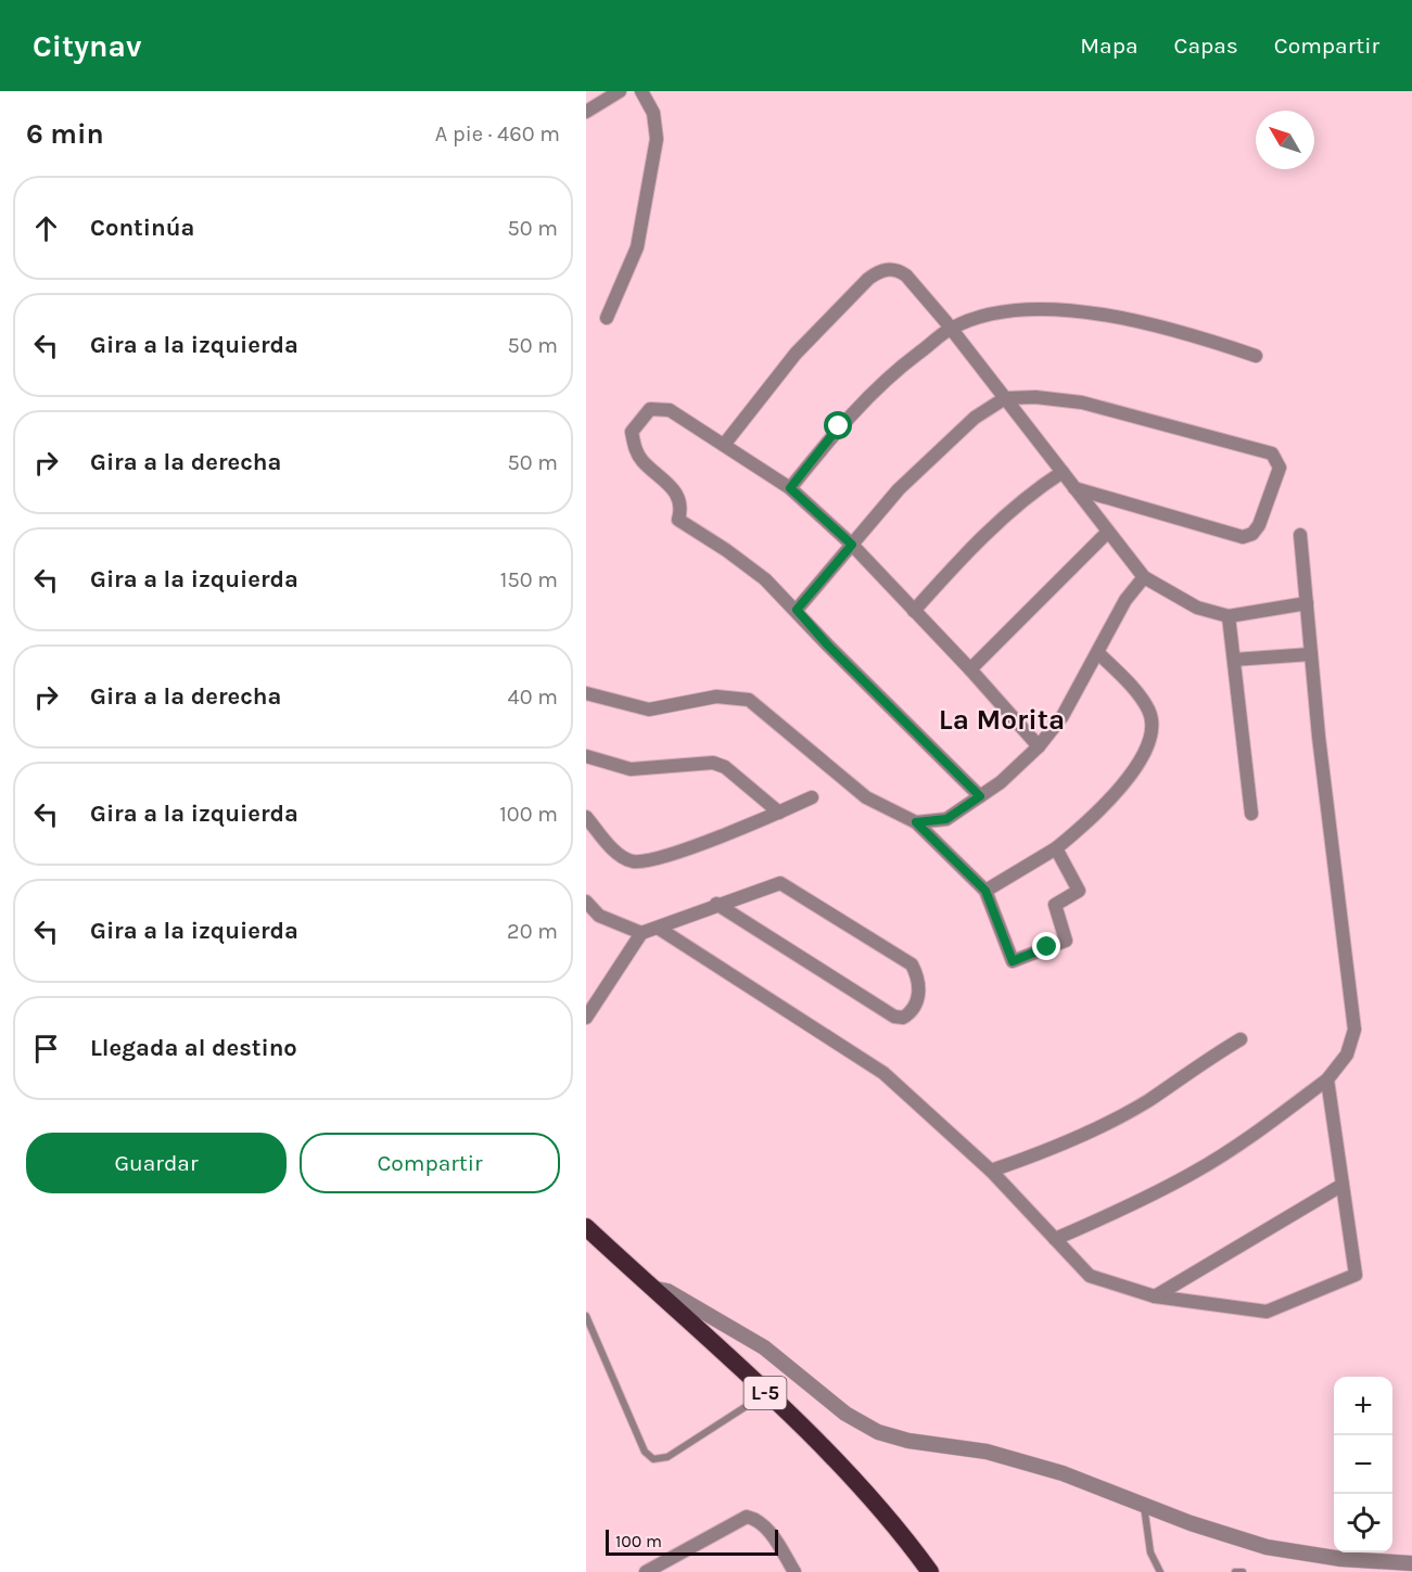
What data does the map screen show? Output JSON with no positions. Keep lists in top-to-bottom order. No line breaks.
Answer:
{"streets":{"highway":["L-5"]},"districts":["La Morita"],"scale_bar":"100 m","north":"top left","page":{"header":"Citynav","nav":["Mapa","Capas","Compartir"],"heading":["6 min","A pie · 460 m"],"list":[["Continúa","50 m"],["Gira a la izquierda","50 m"],["Gira a la derecha","50 m"],["Gira a la izquierda","150 m"],["Gira a la derecha","40 m"],["Gira a la izquierda","100 m"],["Gira a la izquierda","20 m"],"Llegada al destino"],"buttons":["Guardar","Compartir"],"map_buttons":["+","−"],"scale":"100 m"}}
